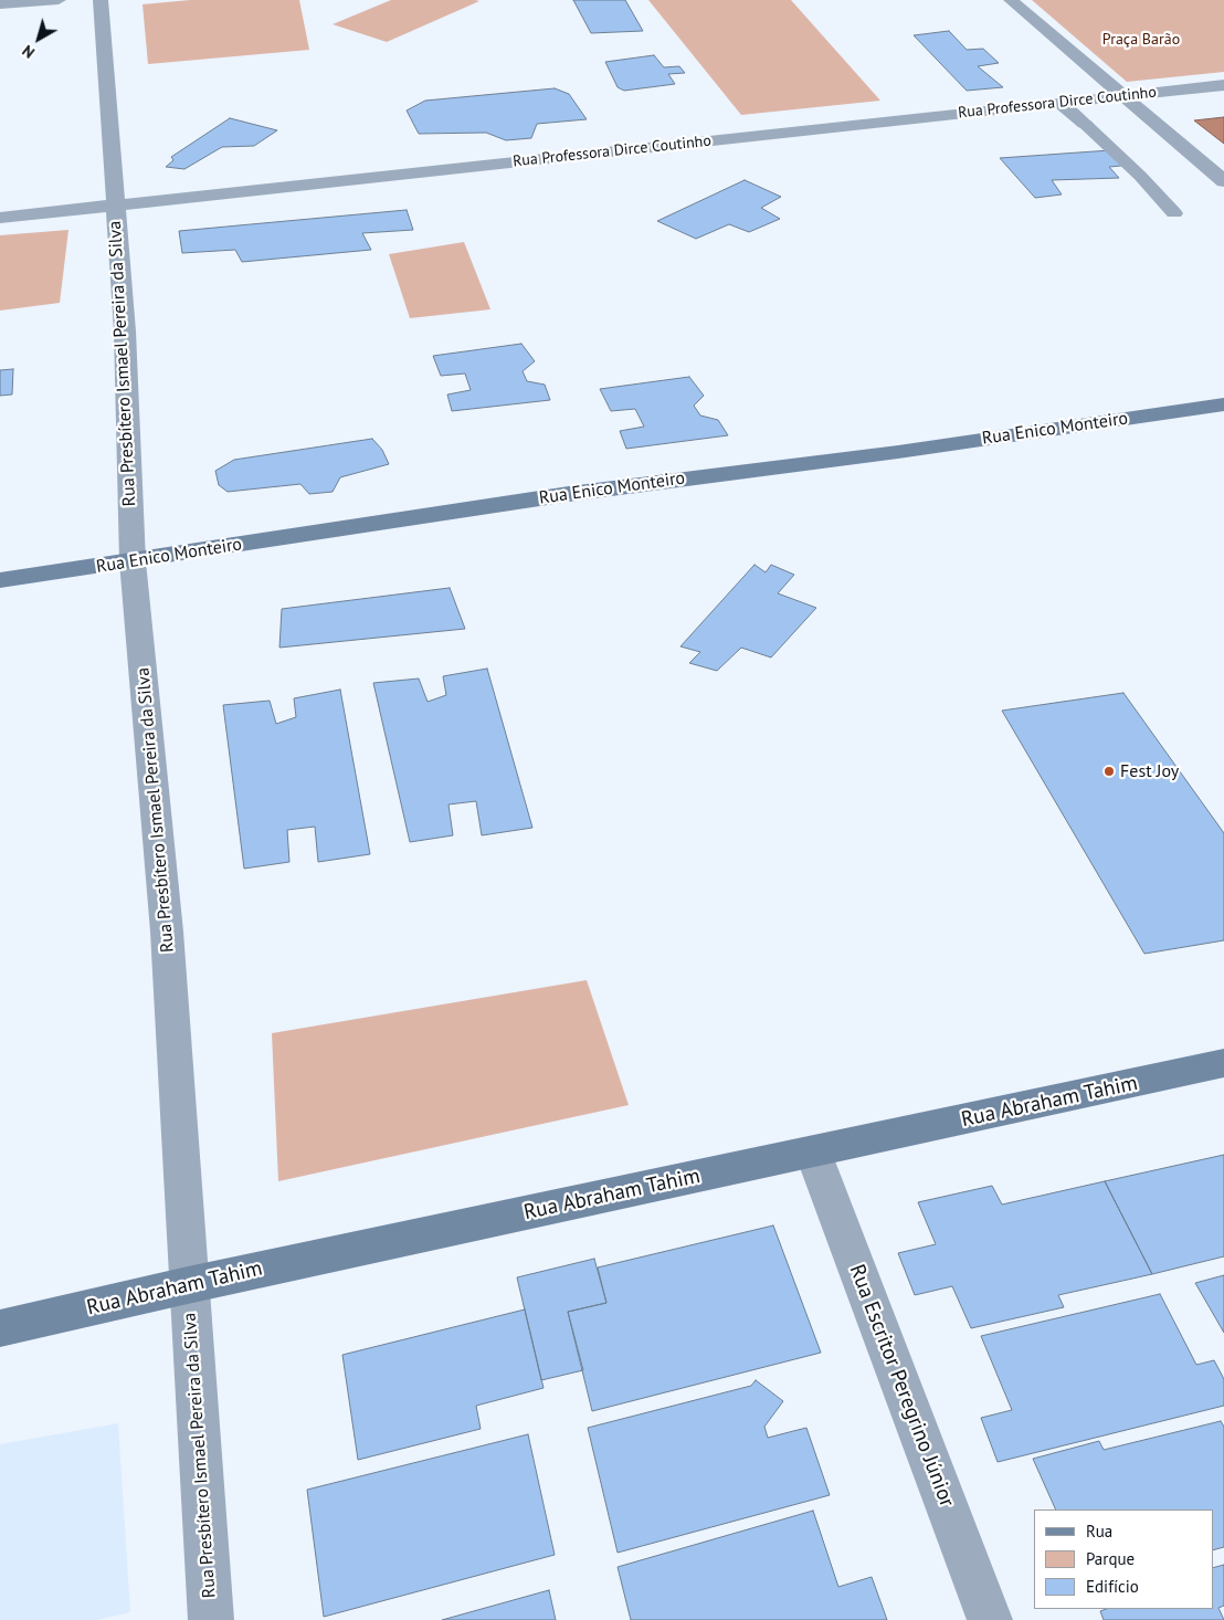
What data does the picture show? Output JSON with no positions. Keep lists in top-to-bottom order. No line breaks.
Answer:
{"streets":{"street":["Rua Professora Dirce Coutinho","Rua Presbítero Ismael Pereira da Silva","Rua Enico Monteiro","Rua Abraham Tahim","Rua Escritor Peregrino Júnior"]},"crossings":[["Rua Professora Dirce Coutinho","Rua Presbítero Ismael Pereira da Silva"],["Rua Presbítero Ismael Pereira da Silva","Rua Enico Monteiro"],["Rua Presbítero Ismael Pereira da Silva","Rua Abraham Tahim"],["Rua Abraham Tahim","Rua Escritor Peregrino Júnior"]],"parks":["Praça Barão"],"places":["Fest Joy"],"legend":["Rua","Parque","Edifício"],"north":"bottom left"}
